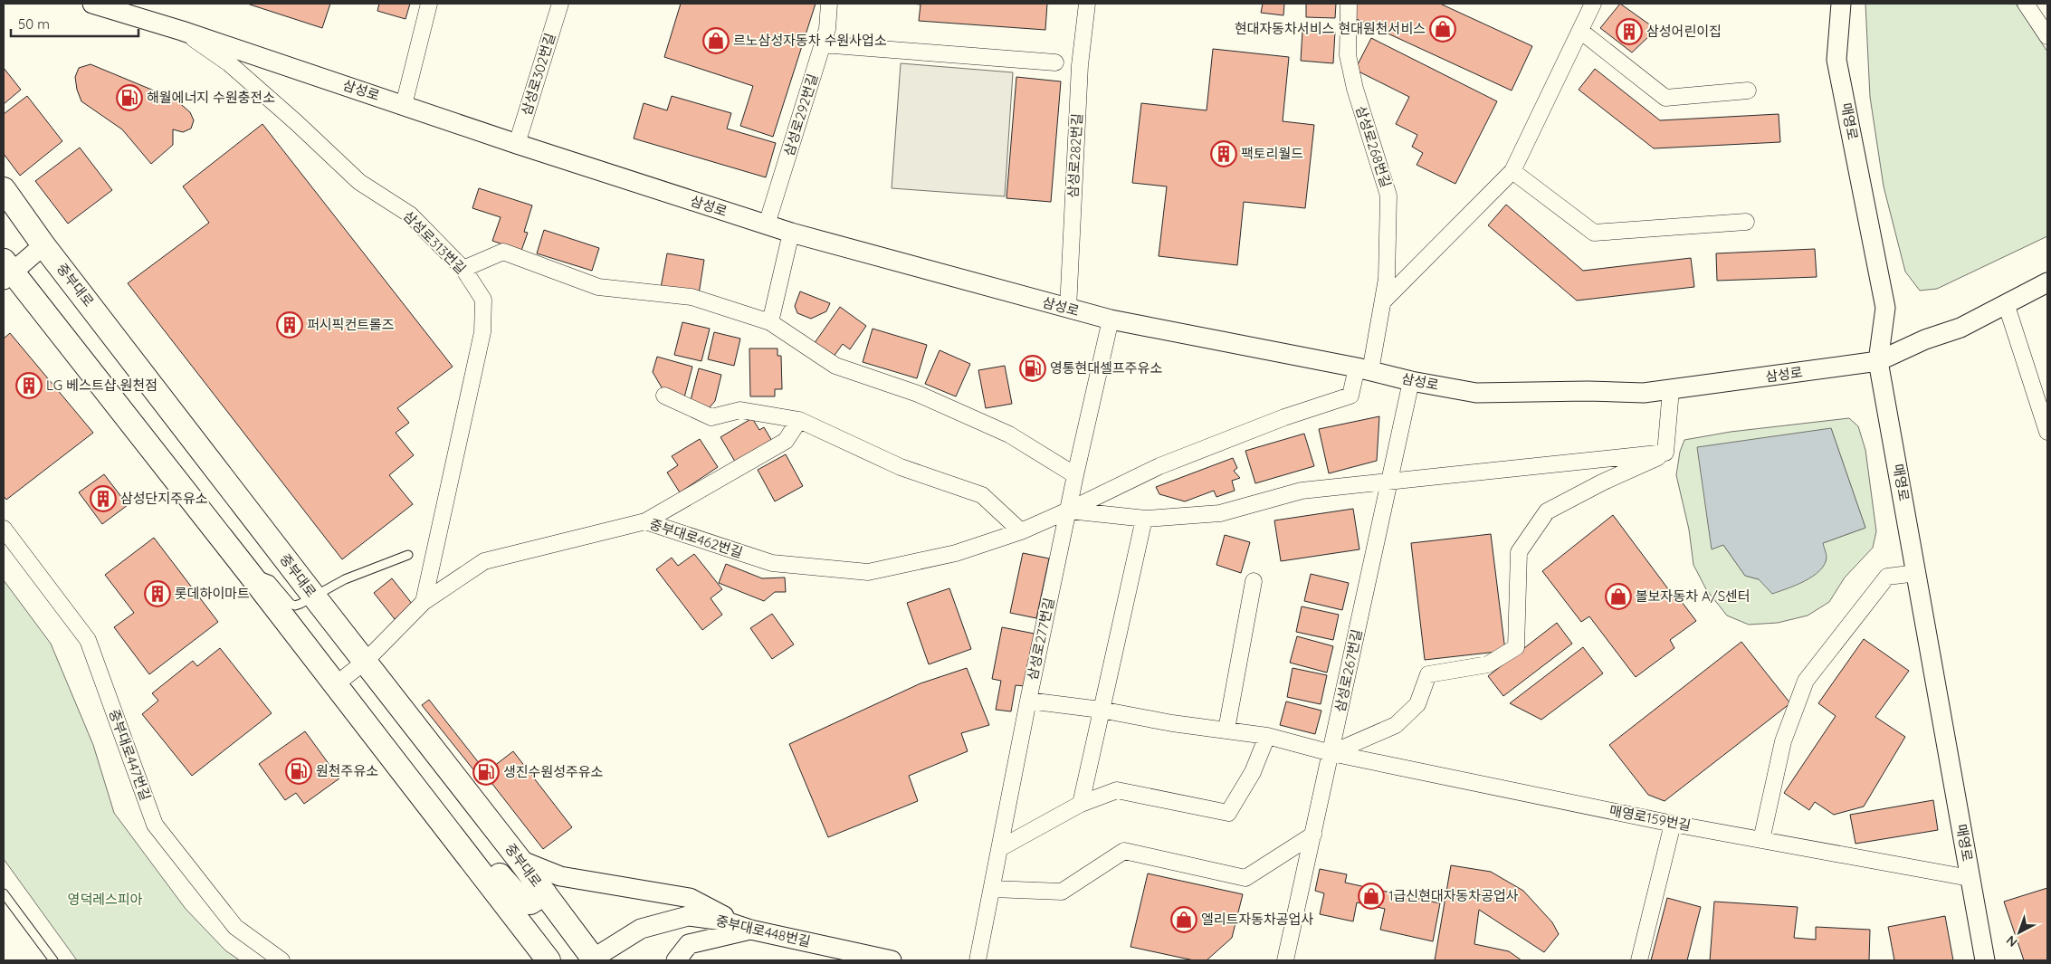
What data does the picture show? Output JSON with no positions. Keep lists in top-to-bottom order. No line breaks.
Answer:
{"streets":{"main road":["중부대로"],"street":["삼성로302번길","삼성로","삼성로292번길","매영로","삼성로268번길","삼성로282번길","삼성로313번길","중부대로462번길","삼성로277번길","삼성로267번길","중부대로447번길","매영로159번길","중부대로448번길"]},"crossings":[["삼성로302번길","삼성로"],["삼성로","삼성로292번길"],["삼성로","매영로"],["삼성로","삼성로268번길"],["삼성로","삼성로282번길"],["삼성로","삼성로313번길"],["삼성로","삼성로277번길"],["삼성로","삼성로267번길"],["매영로","매영로159번길"],["삼성로268번길","중부대로462번길"],["삼성로268번길","삼성로277번길"],["삼성로313번길","중부대로462번길"],["중부대로","중부대로462번길"],["중부대로","중부대로448번길"],["중부대로462번길","삼성로277번길"],["삼성로277번길","매영로159번길"],["삼성로267번길","매영로159번길"]],"parks":["영덕레스피아"],"places":{"shop":["현대자동차서비스 현대원천서비스","르노삼성자동차 수원사업소","볼보자동차 A/S센터","1급신현대자동차공업사","엘리트자동차공업사"],"building":["삼성어린이집","팩토리월드","퍼시픽컨트롤즈","LG 베스트샵 원천점","삼성단지주유소","롯데하이마트"],"fuel station":["해월에너지 수원충전소","영통현대셀프주유소","원천주유소","생진수원성주유소"]},"scale_bar":"50 m","north":"bottom left"}
